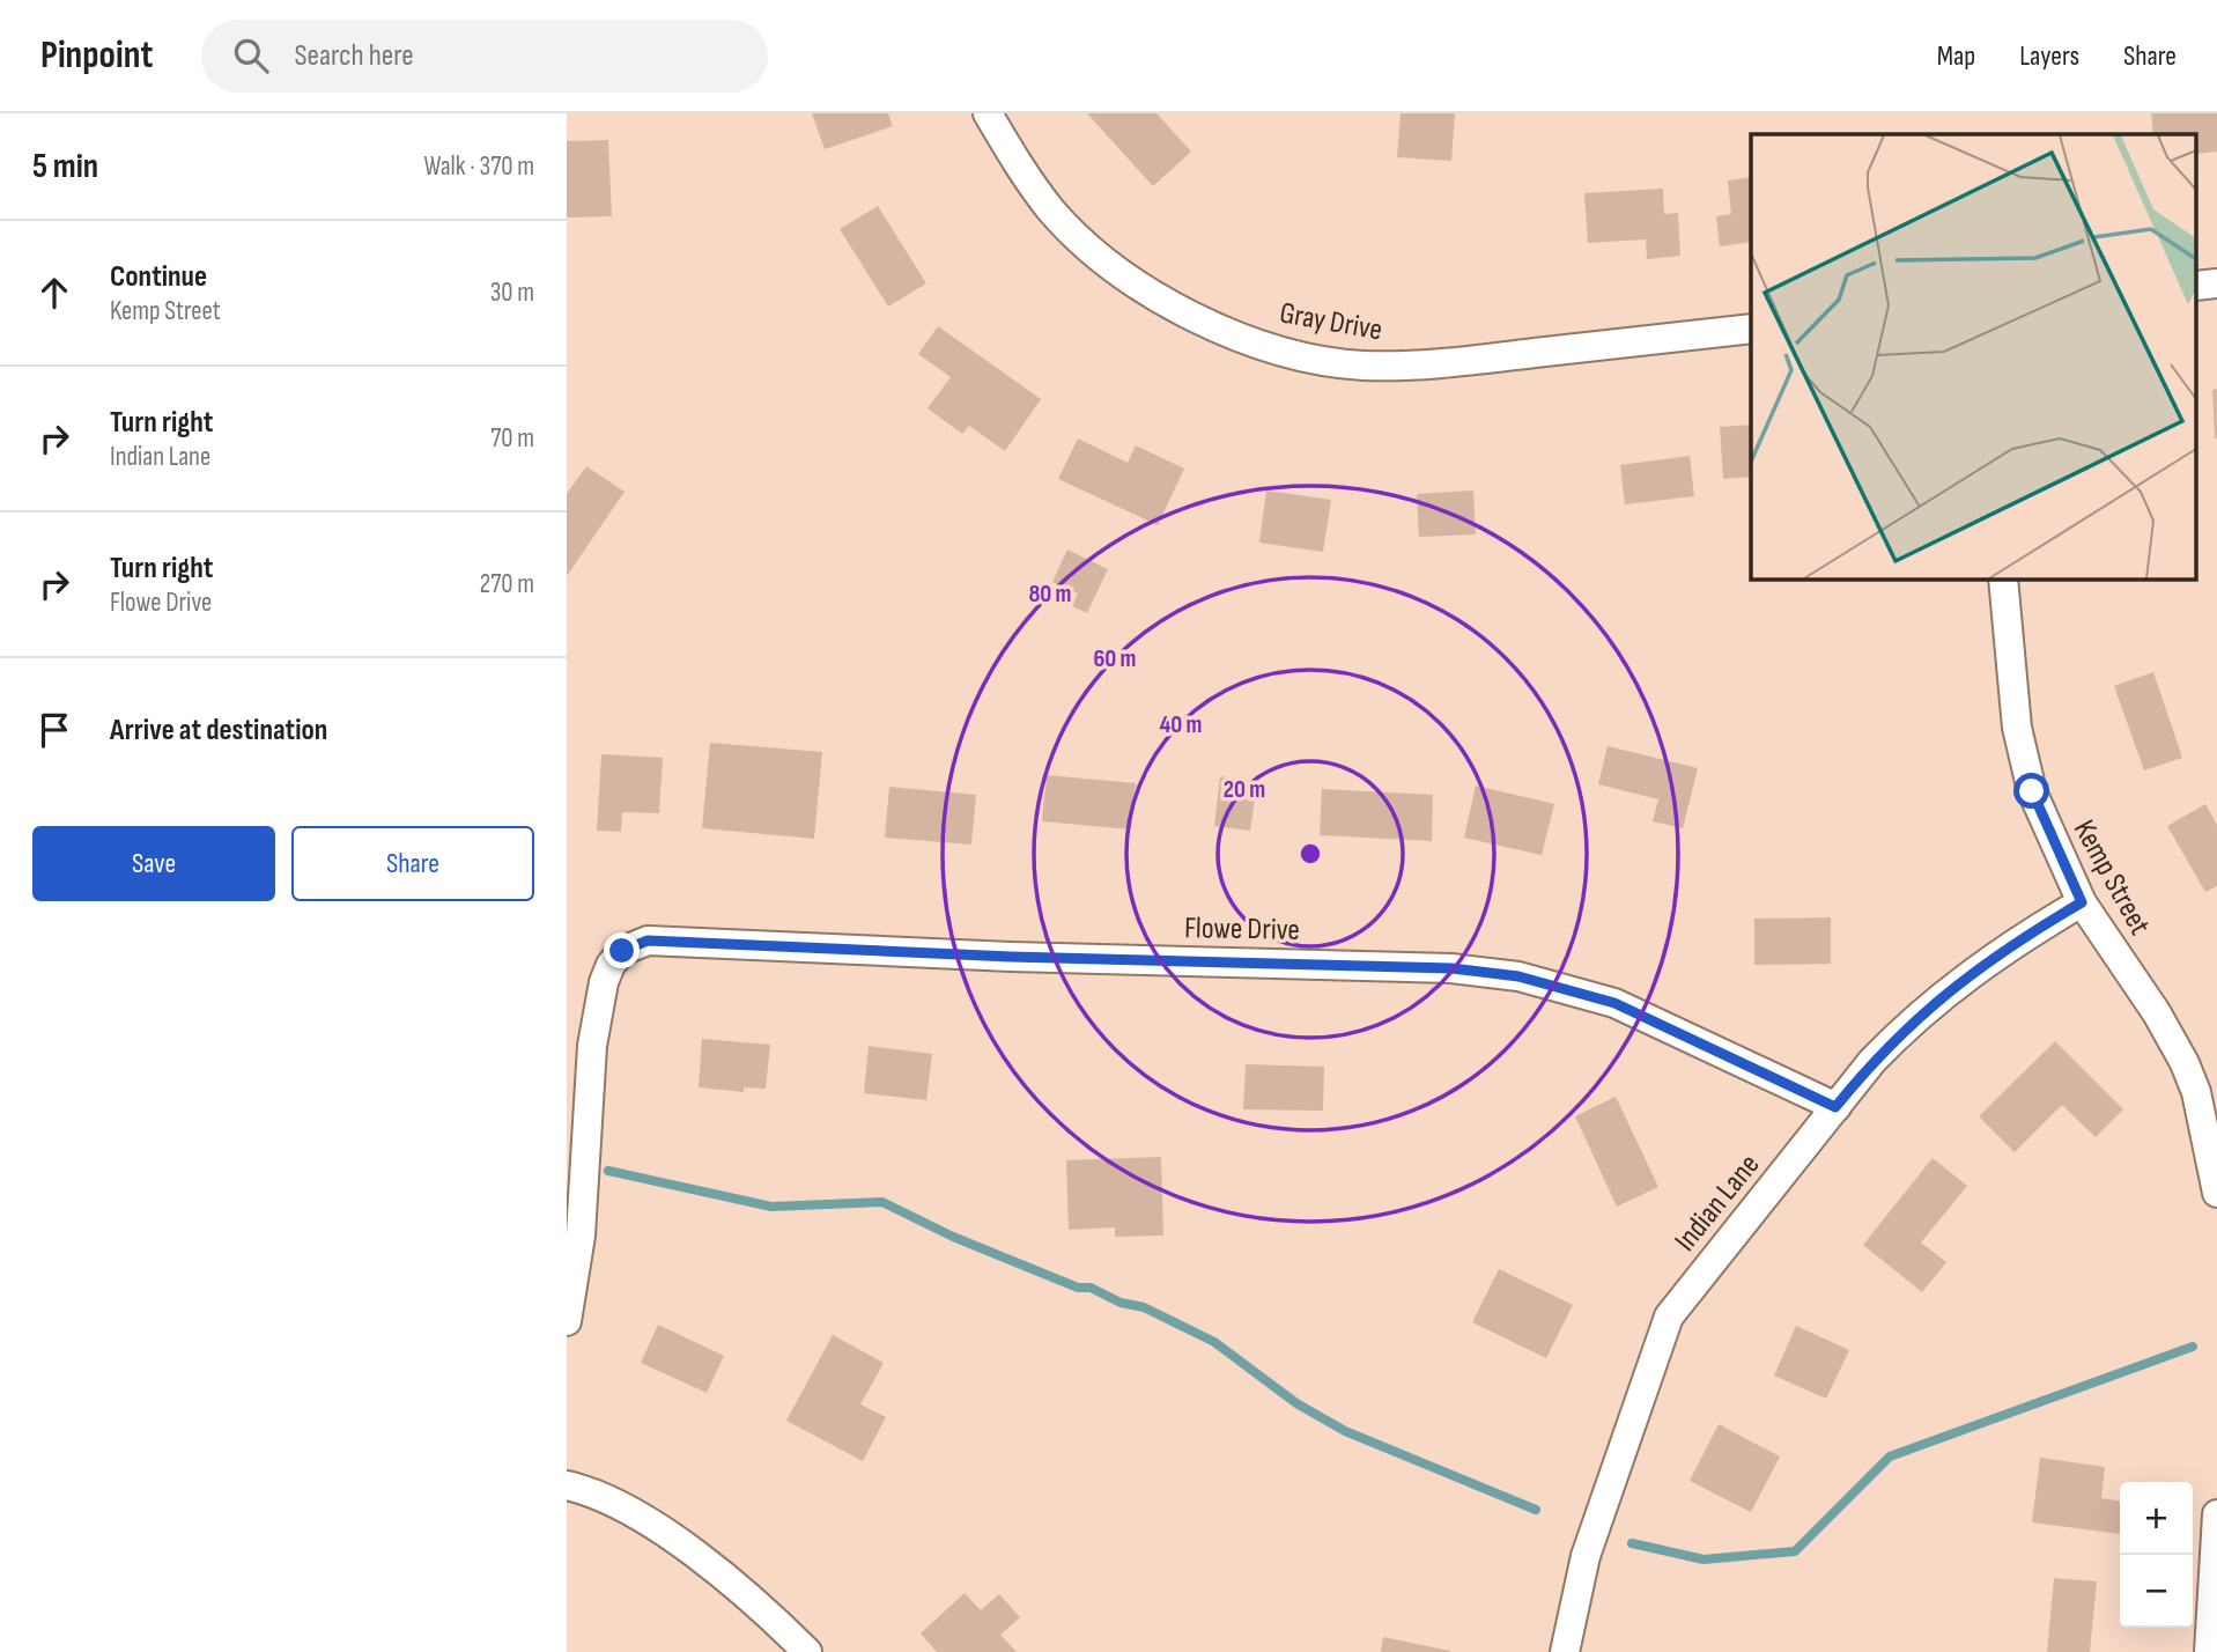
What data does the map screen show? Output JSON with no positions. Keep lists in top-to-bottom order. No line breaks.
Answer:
{"streets":{"street":["Gray Drive","Kemp Street","Flowe Drive","Indian Lane"]},"crossings":[["Kemp Street","Indian Lane"],["Flowe Drive","Indian Lane"]],"page":{"header":"Pinpoint","search":"Search here","nav":["Map","Layers","Share"],"heading":["5 min","Walk · 370 m"],"list":[["Continue","Kemp Street","30 m"],["Turn right","Indian Lane","70 m"],["Turn right","Flowe Drive","270 m"],"Arrive at destination"],"buttons":["Save","Share"],"map_buttons":["+","−"]},"rings":["80 m","60 m","40 m","20 m"]}
